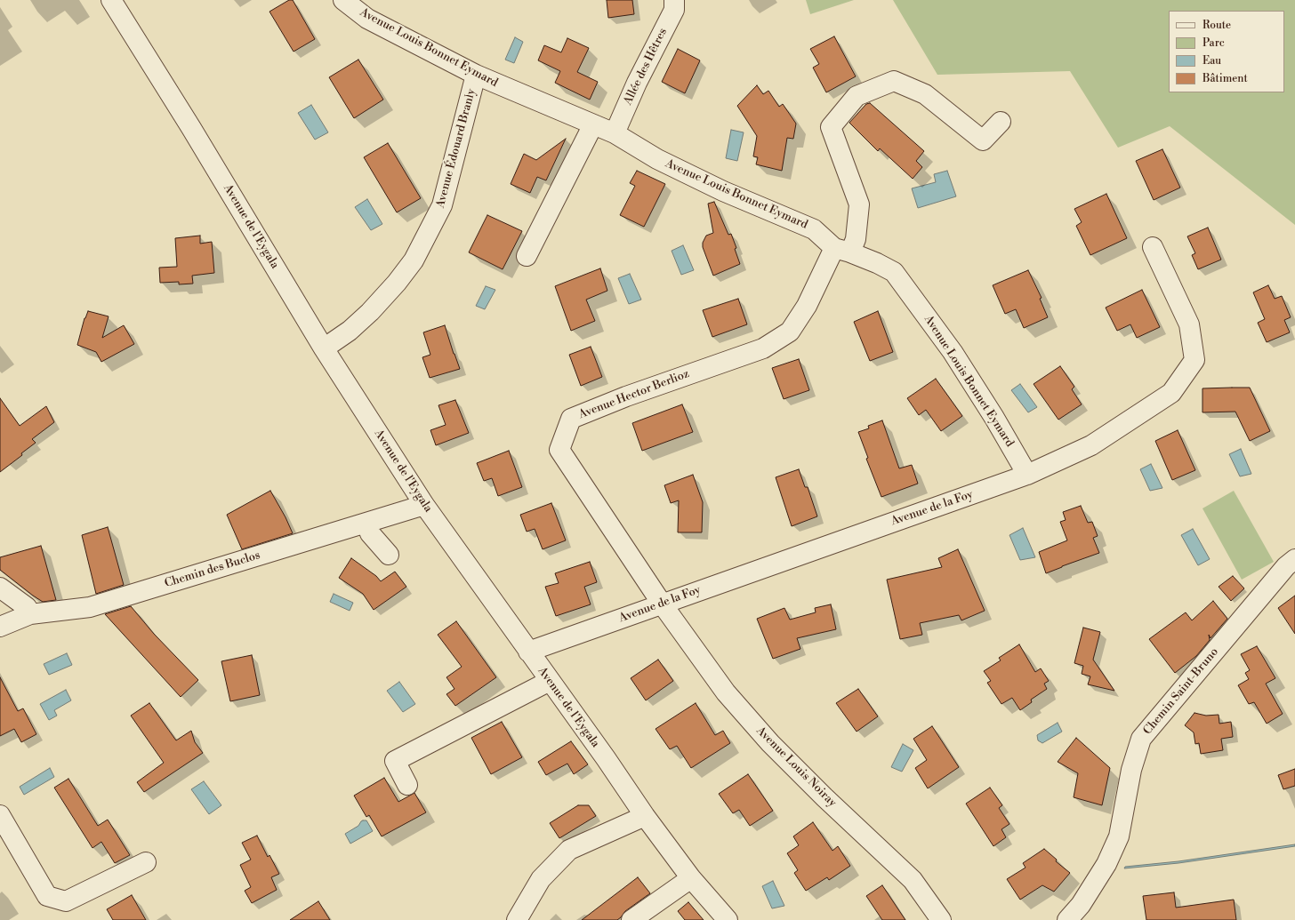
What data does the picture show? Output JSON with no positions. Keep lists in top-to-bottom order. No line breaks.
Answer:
{"streets":{"street":["Avenue Louis Bonnet Eymard","Allée des Hêtres","Avenue Édouard Branly","Avenue de l'Eygala","Avenue Hector Berlioz","Avenue de la Foy","Chemin des Buclos","Chemin Saint-Bruno","Avenue Louis Noiray"]},"crossings":[["Avenue Louis Bonnet Eymard","Allée des Hêtres"],["Avenue Louis Bonnet Eymard","Avenue Édouard Branly"],["Avenue Louis Bonnet Eymard","Avenue Hector Berlioz"],["Avenue Louis Bonnet Eymard","Avenue de la Foy"],["Avenue Édouard Branly","Avenue de l'Eygala"],["Avenue de l'Eygala","Avenue de la Foy"],["Avenue de l'Eygala","Chemin des Buclos"],["Avenue Hector Berlioz","Avenue de la Foy"],["Avenue Hector Berlioz","Avenue Louis Noiray"],["Avenue de la Foy","Avenue Louis Noiray"]],"legend":["Route","Parc","Eau","Bâtiment"]}
